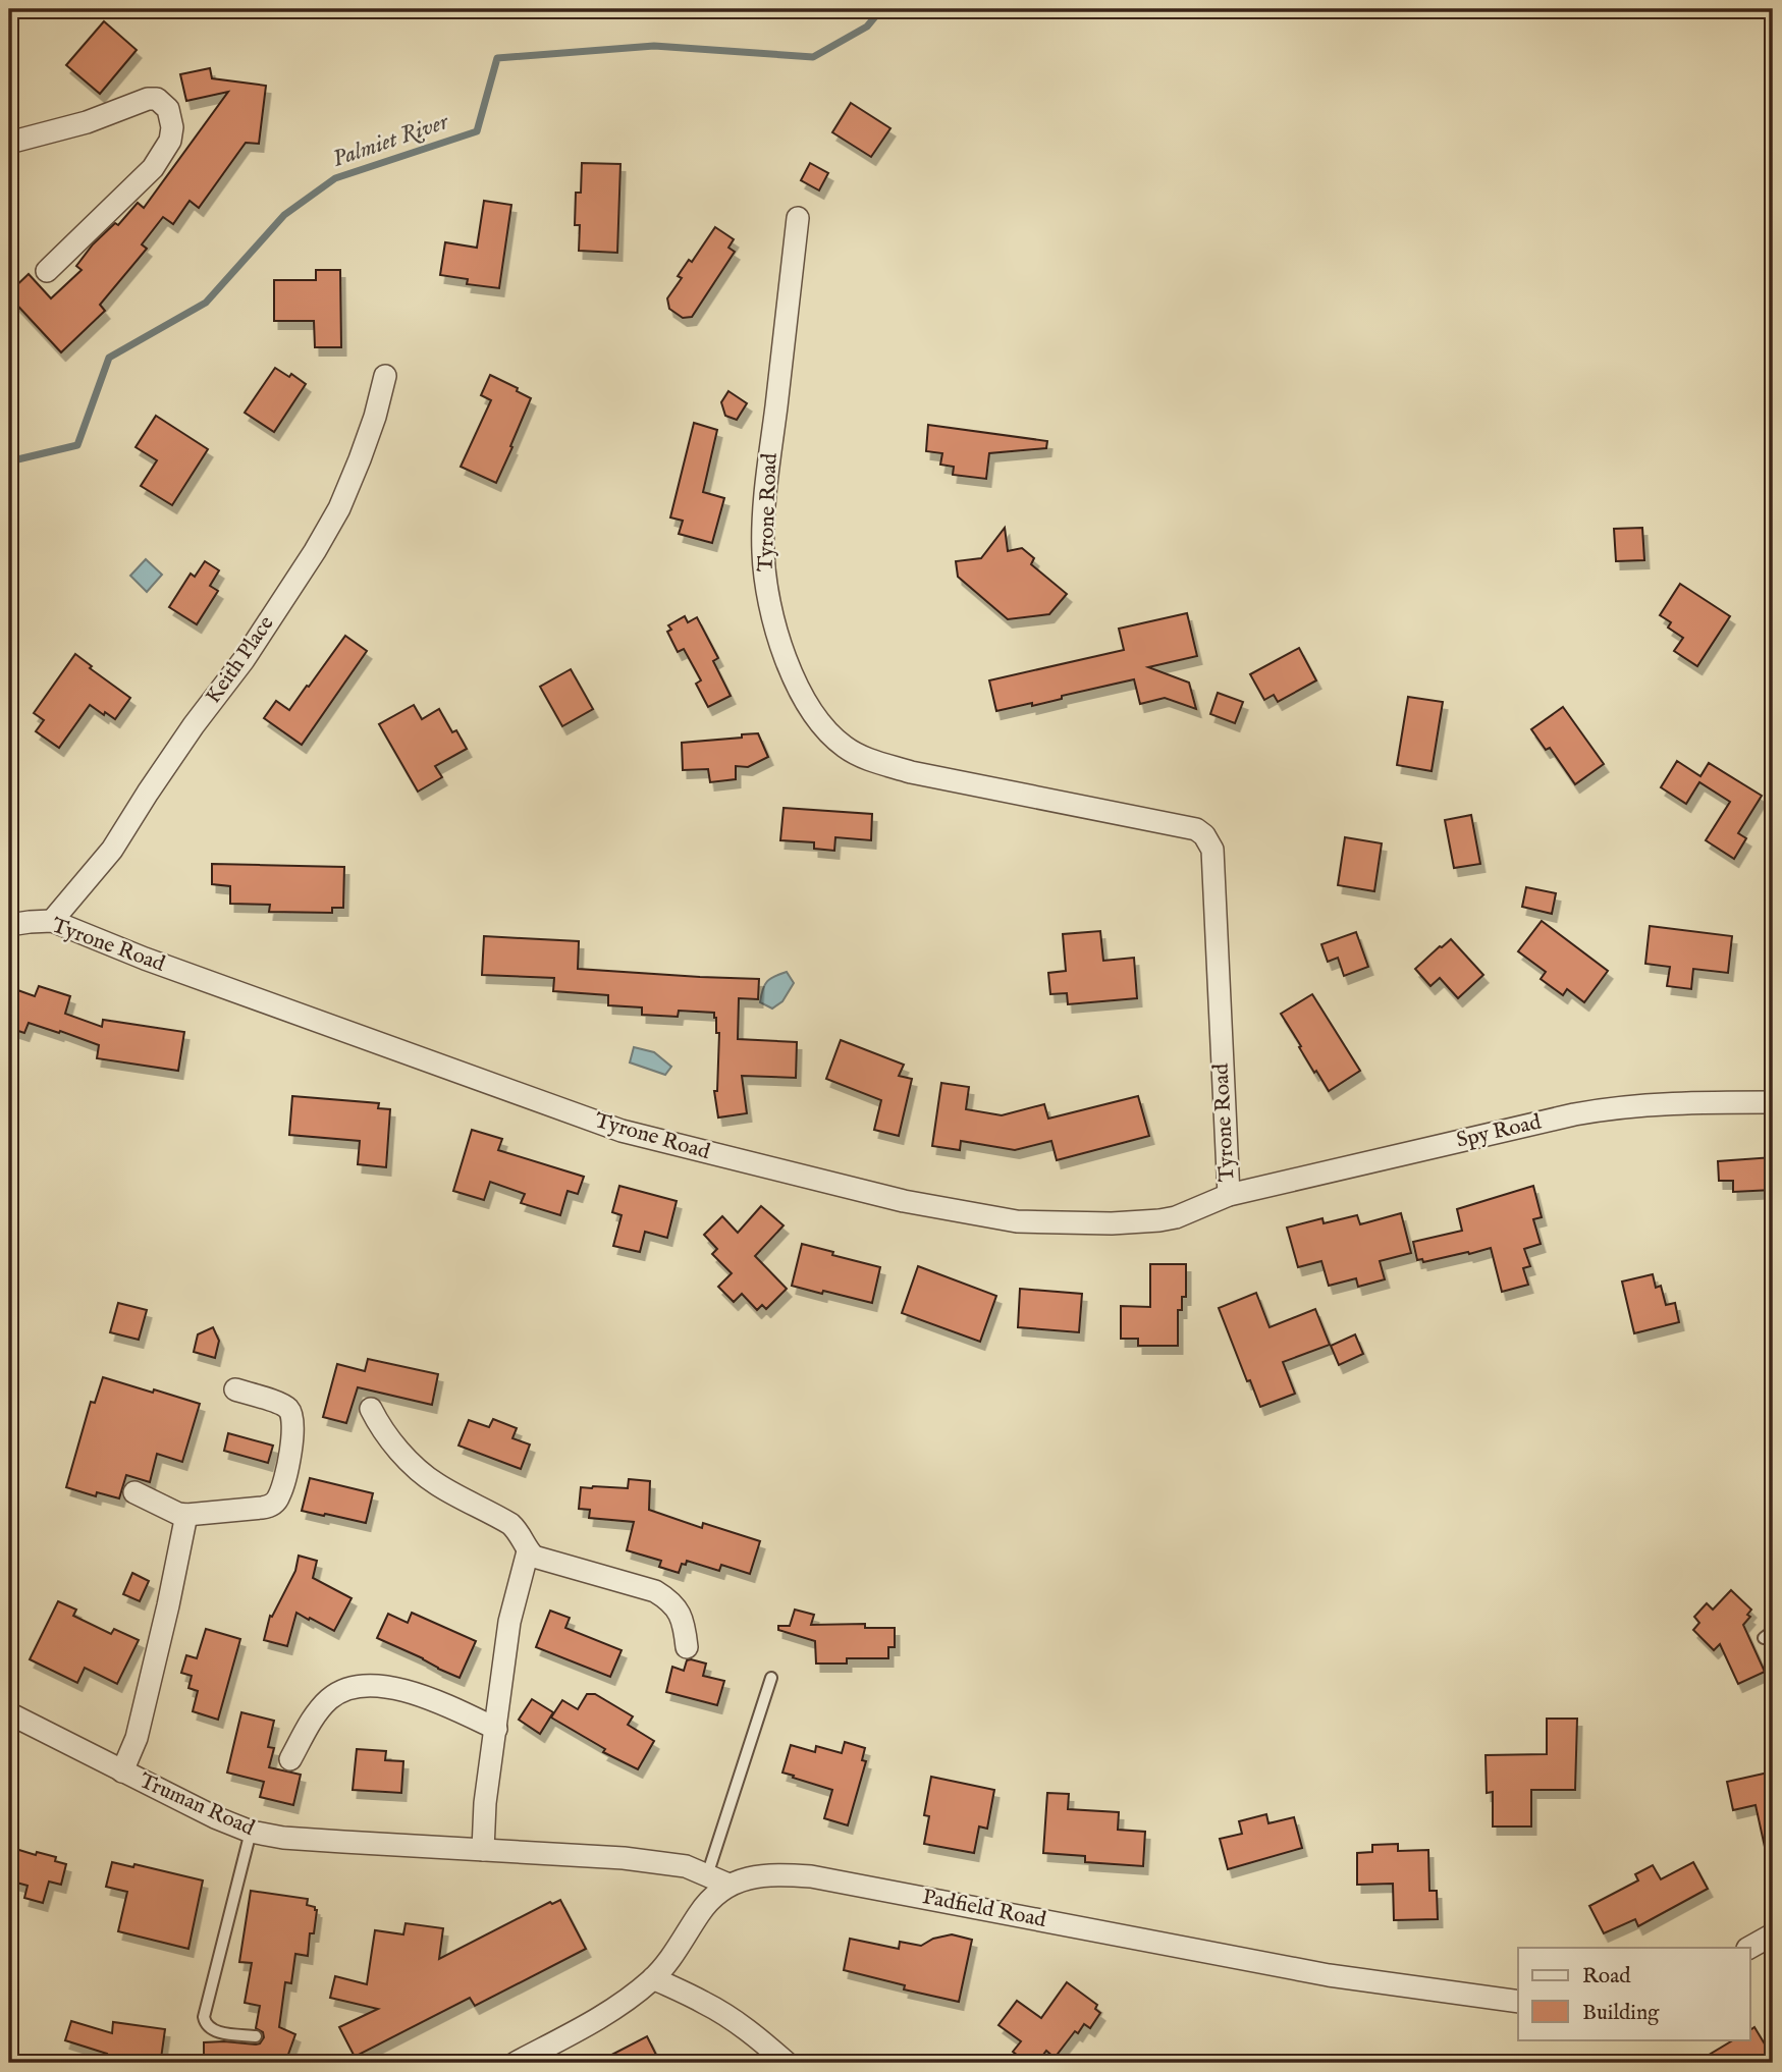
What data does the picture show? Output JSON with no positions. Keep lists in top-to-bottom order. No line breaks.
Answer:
{"streets":{"street":["Tyrone Road","Keith Place","Spy Road","Truman Road","Padfield Road"]},"crossings":[["Tyrone Road","Keith Place"],["Tyrone Road","Spy Road"],["Truman Road","Padfield Road"]],"water":["Palmiet River"],"legend":["Road","Building"]}
